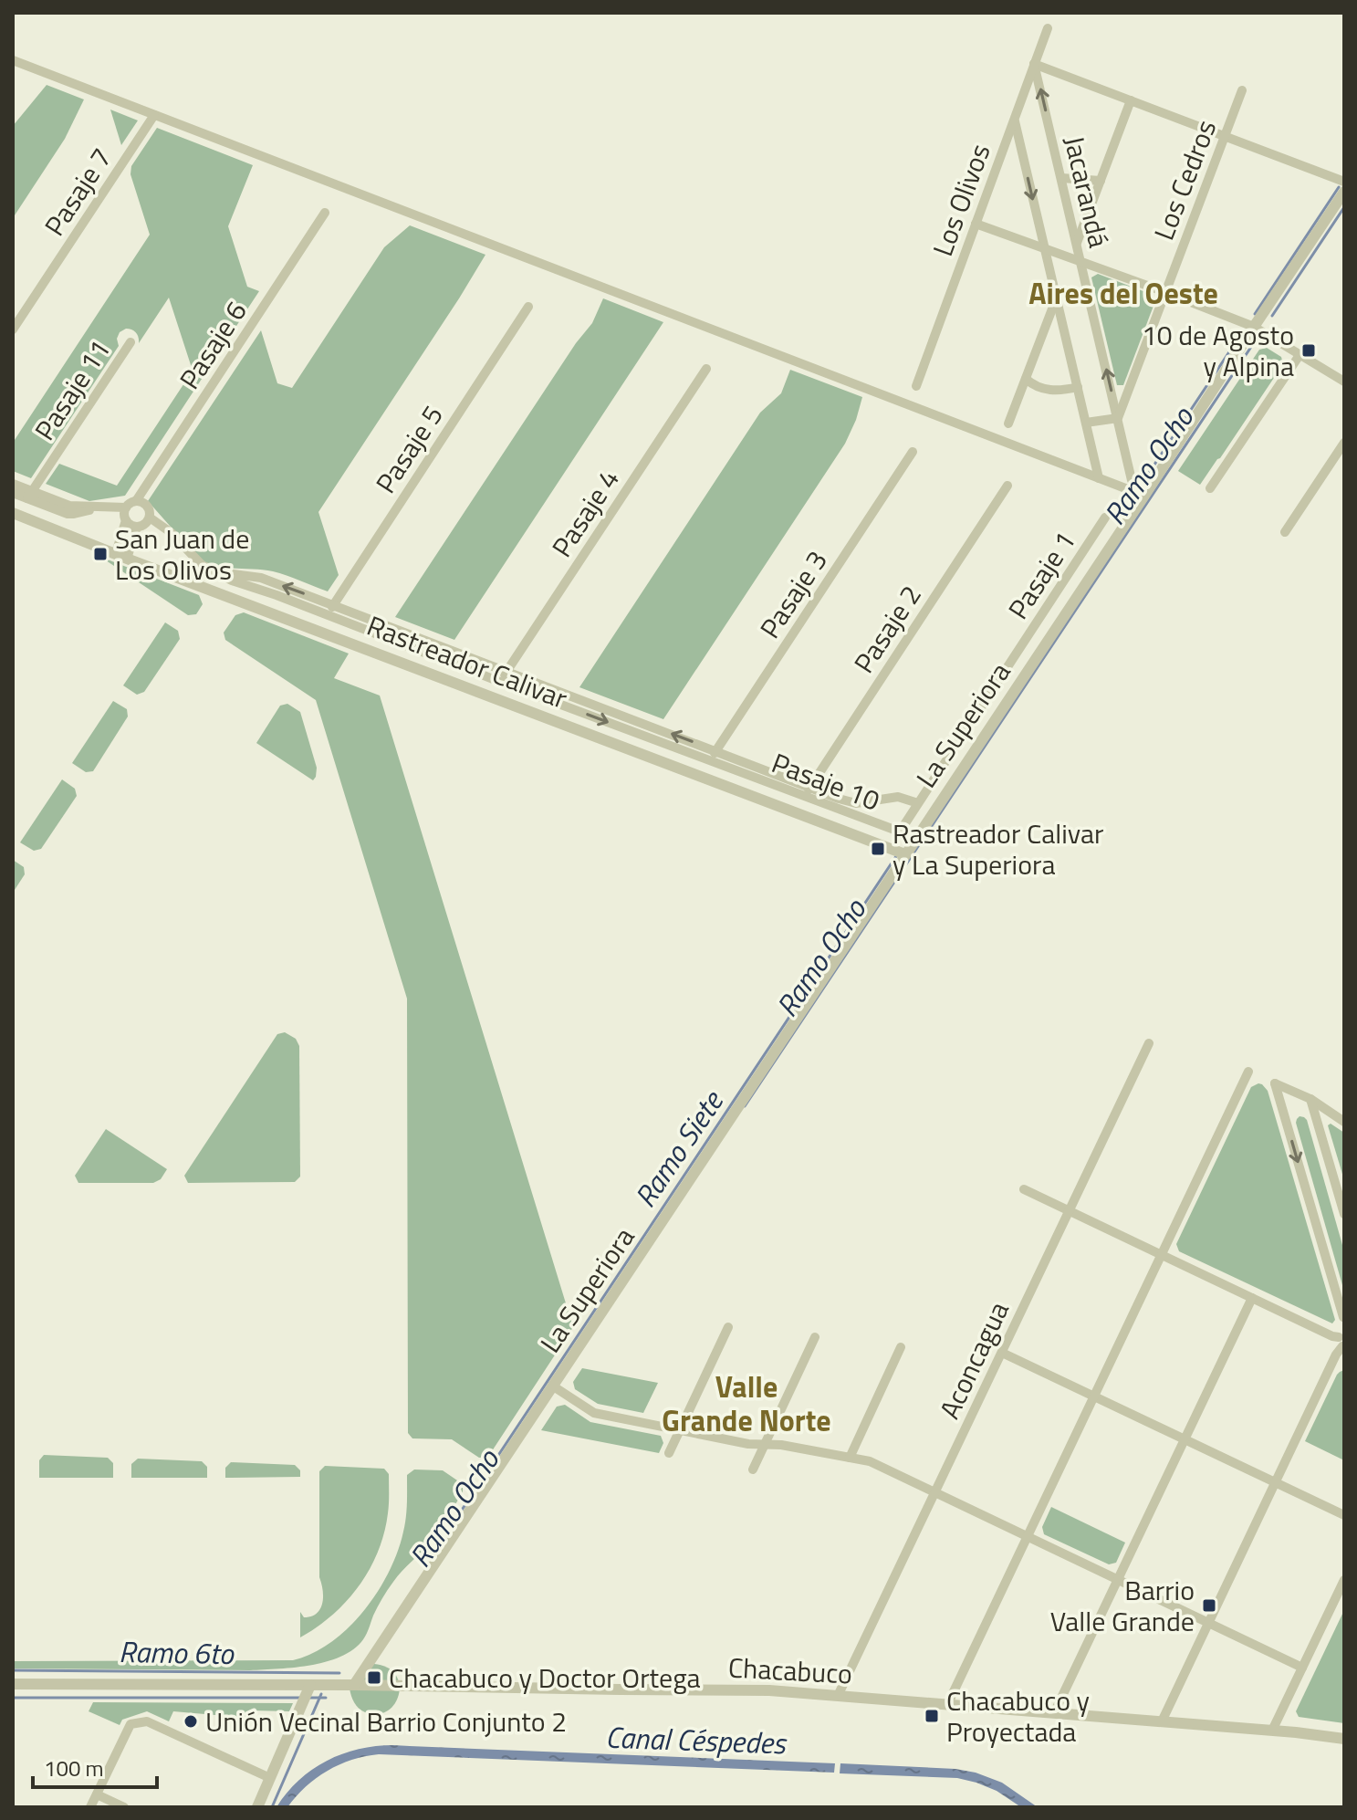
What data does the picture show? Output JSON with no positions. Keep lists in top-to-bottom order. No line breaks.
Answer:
{"streets":{"street":["Los Cedros","Pasaje 7","Jacarandá","Los Olivos","Pasaje 6","Pasaje 11","Pasaje 5","Pasaje 4","Pasaje 1","Pasaje 3","Pasaje 2","Rastreador Calivar","La Superiora","Pasaje 10","Aconcagua","Chacabuco"]},"crossings":[["Los Cedros","Jacarandá"],["Jacarandá","Los Olivos"],["Jacarandá","La Superiora"],["Pasaje 6","Pasaje 10"],["Pasaje 5","Pasaje 10"],["Pasaje 4","Pasaje 10"],["Pasaje 1","Pasaje 10"],["Pasaje 3","Pasaje 10"],["Pasaje 2","Pasaje 10"],["Rastreador Calivar","La Superiora"],["La Superiora","Chacabuco"],["Aconcagua","Chacabuco"]],"districts":["Aires del Oeste","Valle Grande Norte"],"water":["Ramo Ocho","Ramo Siete","Ramo 6to","Canal Céspedes"],"places":{"transit":["10 de Agosto y Alpina","San Juan de Los Olivos","Rastreador Calivar y La Superiora","Barrio Valle Grande","Chacabuco y Doctor Ortega","Chacabuco y Proyectada"],"other":["Unión Vecinal Barrio Conjunto 2"]},"scale_bar":"100 m"}
